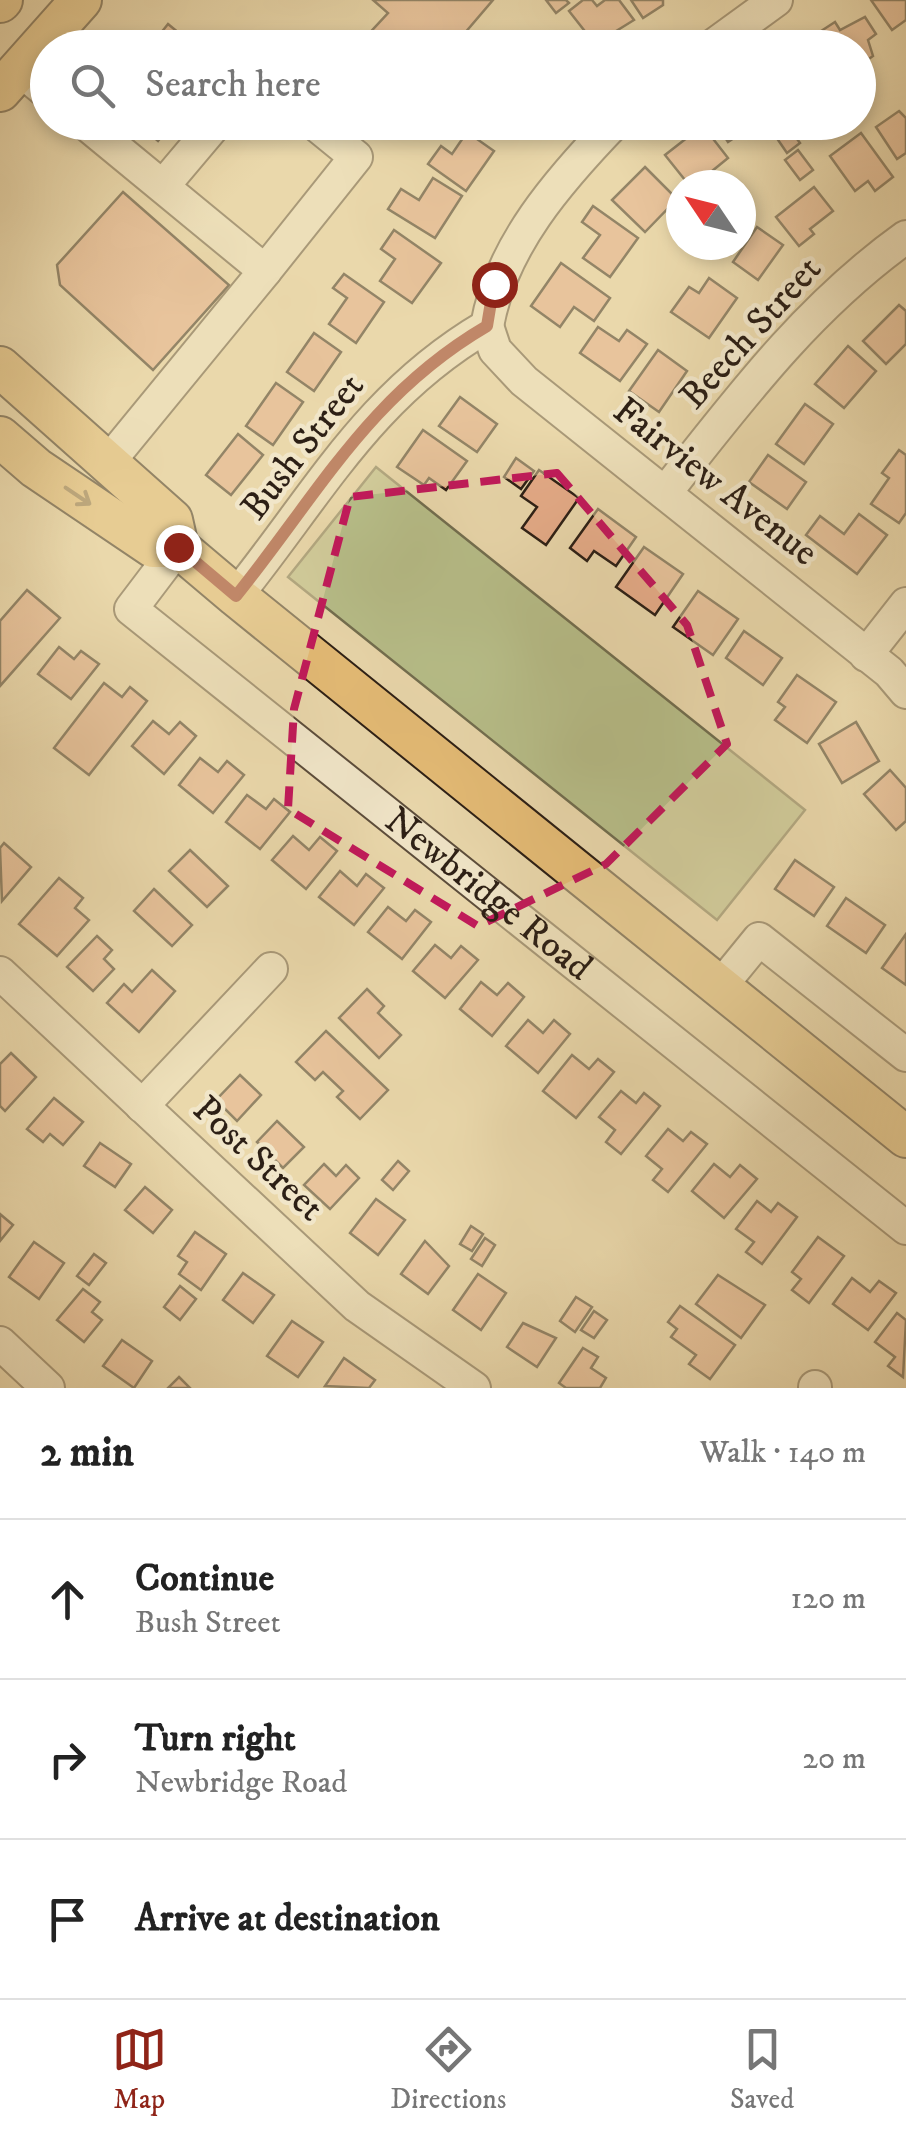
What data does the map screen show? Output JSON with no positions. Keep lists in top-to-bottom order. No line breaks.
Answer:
{"streets":{"main road":["Newbridge Road"],"street":["Beech Street","Bush Street","Fairview Avenue","Post Street"]},"crossings":[["Beech Street","Fairview Avenue"],["Bush Street","Fairview Avenue"],["Bush Street","Newbridge Road"]],"north":"top left","page":{"search":"Search here","heading":["2 min","Walk · 140 m"],"list":[["Continue","Bush Street","120 m"],["Turn right","Newbridge Road","20 m"],"Arrive at destination"],"nav":["Map","Directions","Saved"]}}
